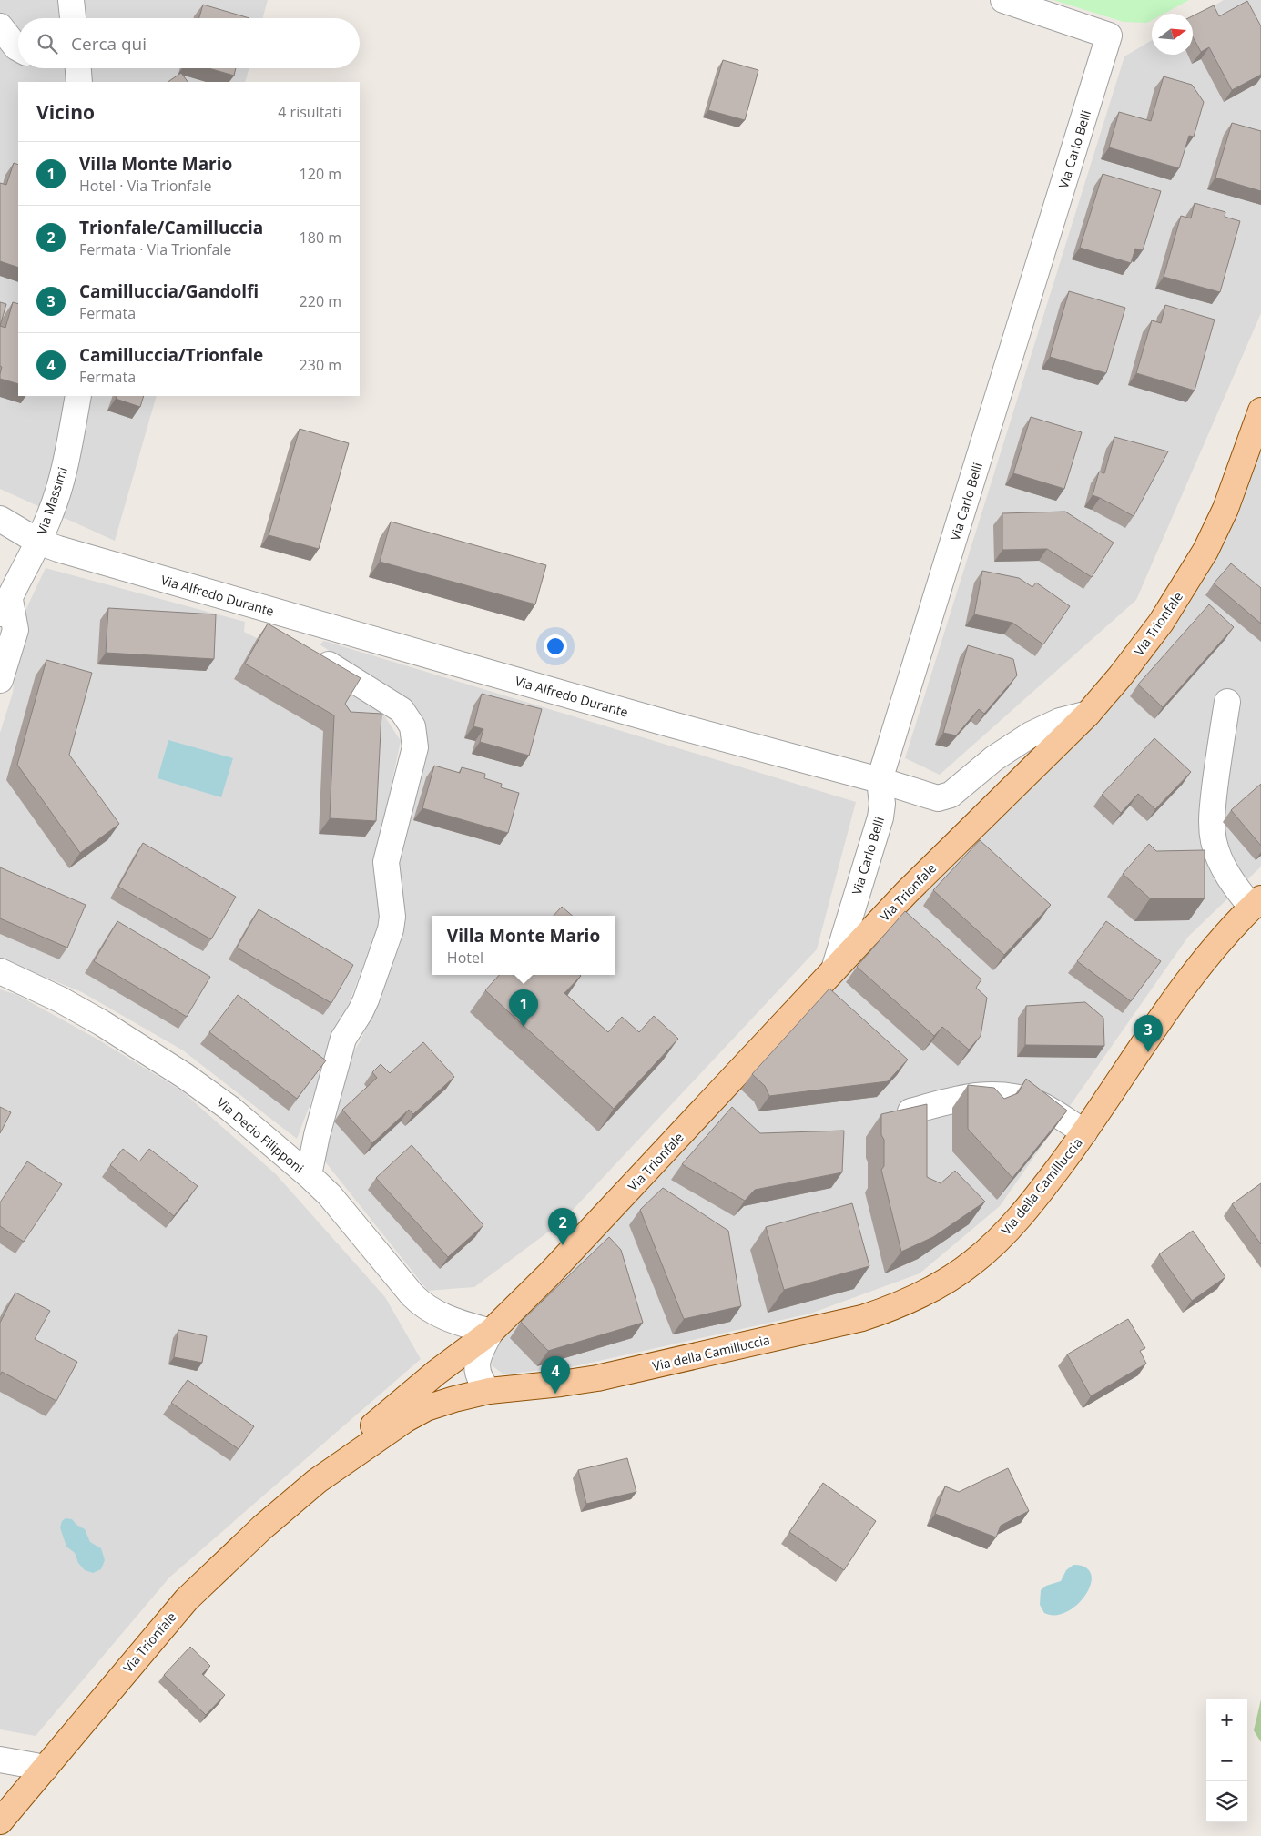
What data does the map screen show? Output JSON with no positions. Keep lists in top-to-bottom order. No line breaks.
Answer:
{"streets":{"main road":["Via Trionfale","Via della Camilluccia"],"street":["Via Carlo Belli","Via Massimi","Via Alfredo Durante","Via Decio Filipponi"]},"crossings":[["Via Carlo Belli","Via Alfredo Durante"],["Via Carlo Belli","Via Trionfale"],["Via Massimi","Via Alfredo Durante"],["Via Alfredo Durante","Via Trionfale"],["Via Trionfale","Via Decio Filipponi"],["Via Trionfale","Via della Camilluccia"]],"north":"right","page":{"search":"Cerca qui","heading":["Vicino","4 risultati"],"list":[{"mark":"1","name":"Villa Monte Mario","note":"Hotel · Via Trionfale","value":"120 m"},{"mark":"2","name":"Trionfale/Camilluccia","note":"Fermata · Via Trionfale","value":"180 m"},{"mark":"3","name":"Camilluccia/Gandolfi","note":"Fermata","value":"220 m"},{"mark":"4","name":"Camilluccia/Trionfale","note":"Fermata","value":"230 m"}],"popup":["Villa Monte Mario","Hotel"],"pins":["1","3","2","4"],"map_buttons":["+","−"]}}
